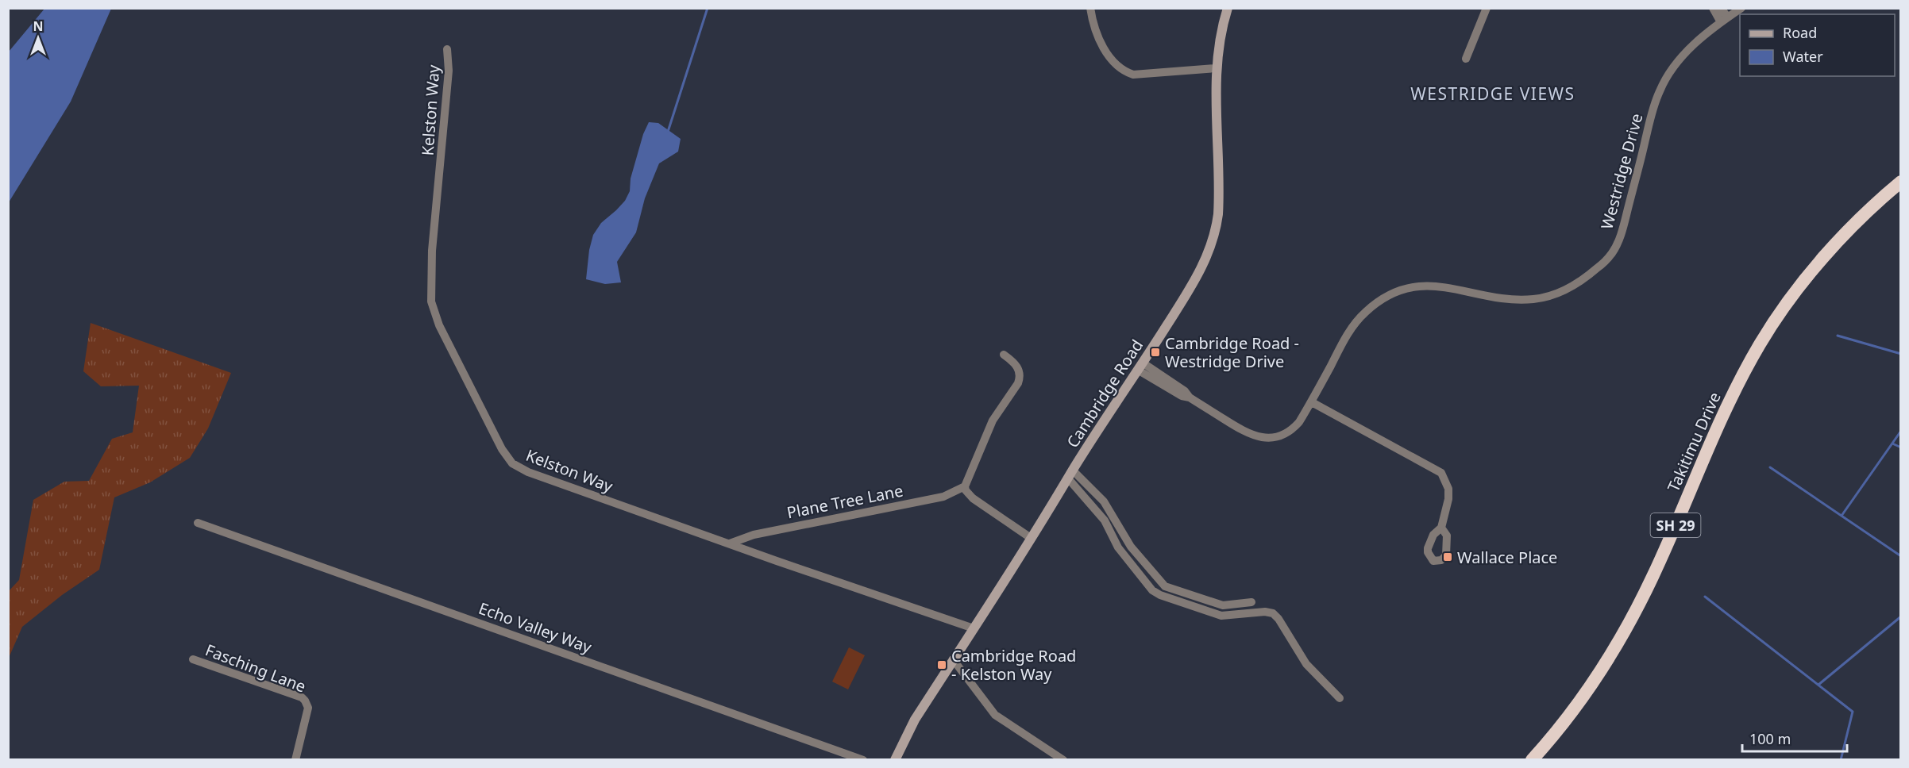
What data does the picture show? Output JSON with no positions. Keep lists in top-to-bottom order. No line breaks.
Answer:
{"streets":{"highway":["Takitimu Drive","SH 29"],"main road":["Cambridge Road"],"street":["Kelston Way","Westridge Drive","Plane Tree Lane","Echo Valley Way","Fasching Lane"]},"crossings":[["Kelston Way","Cambridge Road"],["Kelston Way","Plane Tree Lane"],["Westridge Drive","Cambridge Road"]],"districts":["WESTRIDGE VIEWS"],"places":{"transit":["Cambridge Road - Westridge Drive","Wallace Place","Cambridge Road - Kelston Way"]},"legend":["Road","Water"],"scale_bar":"100 m","north":"top"}
